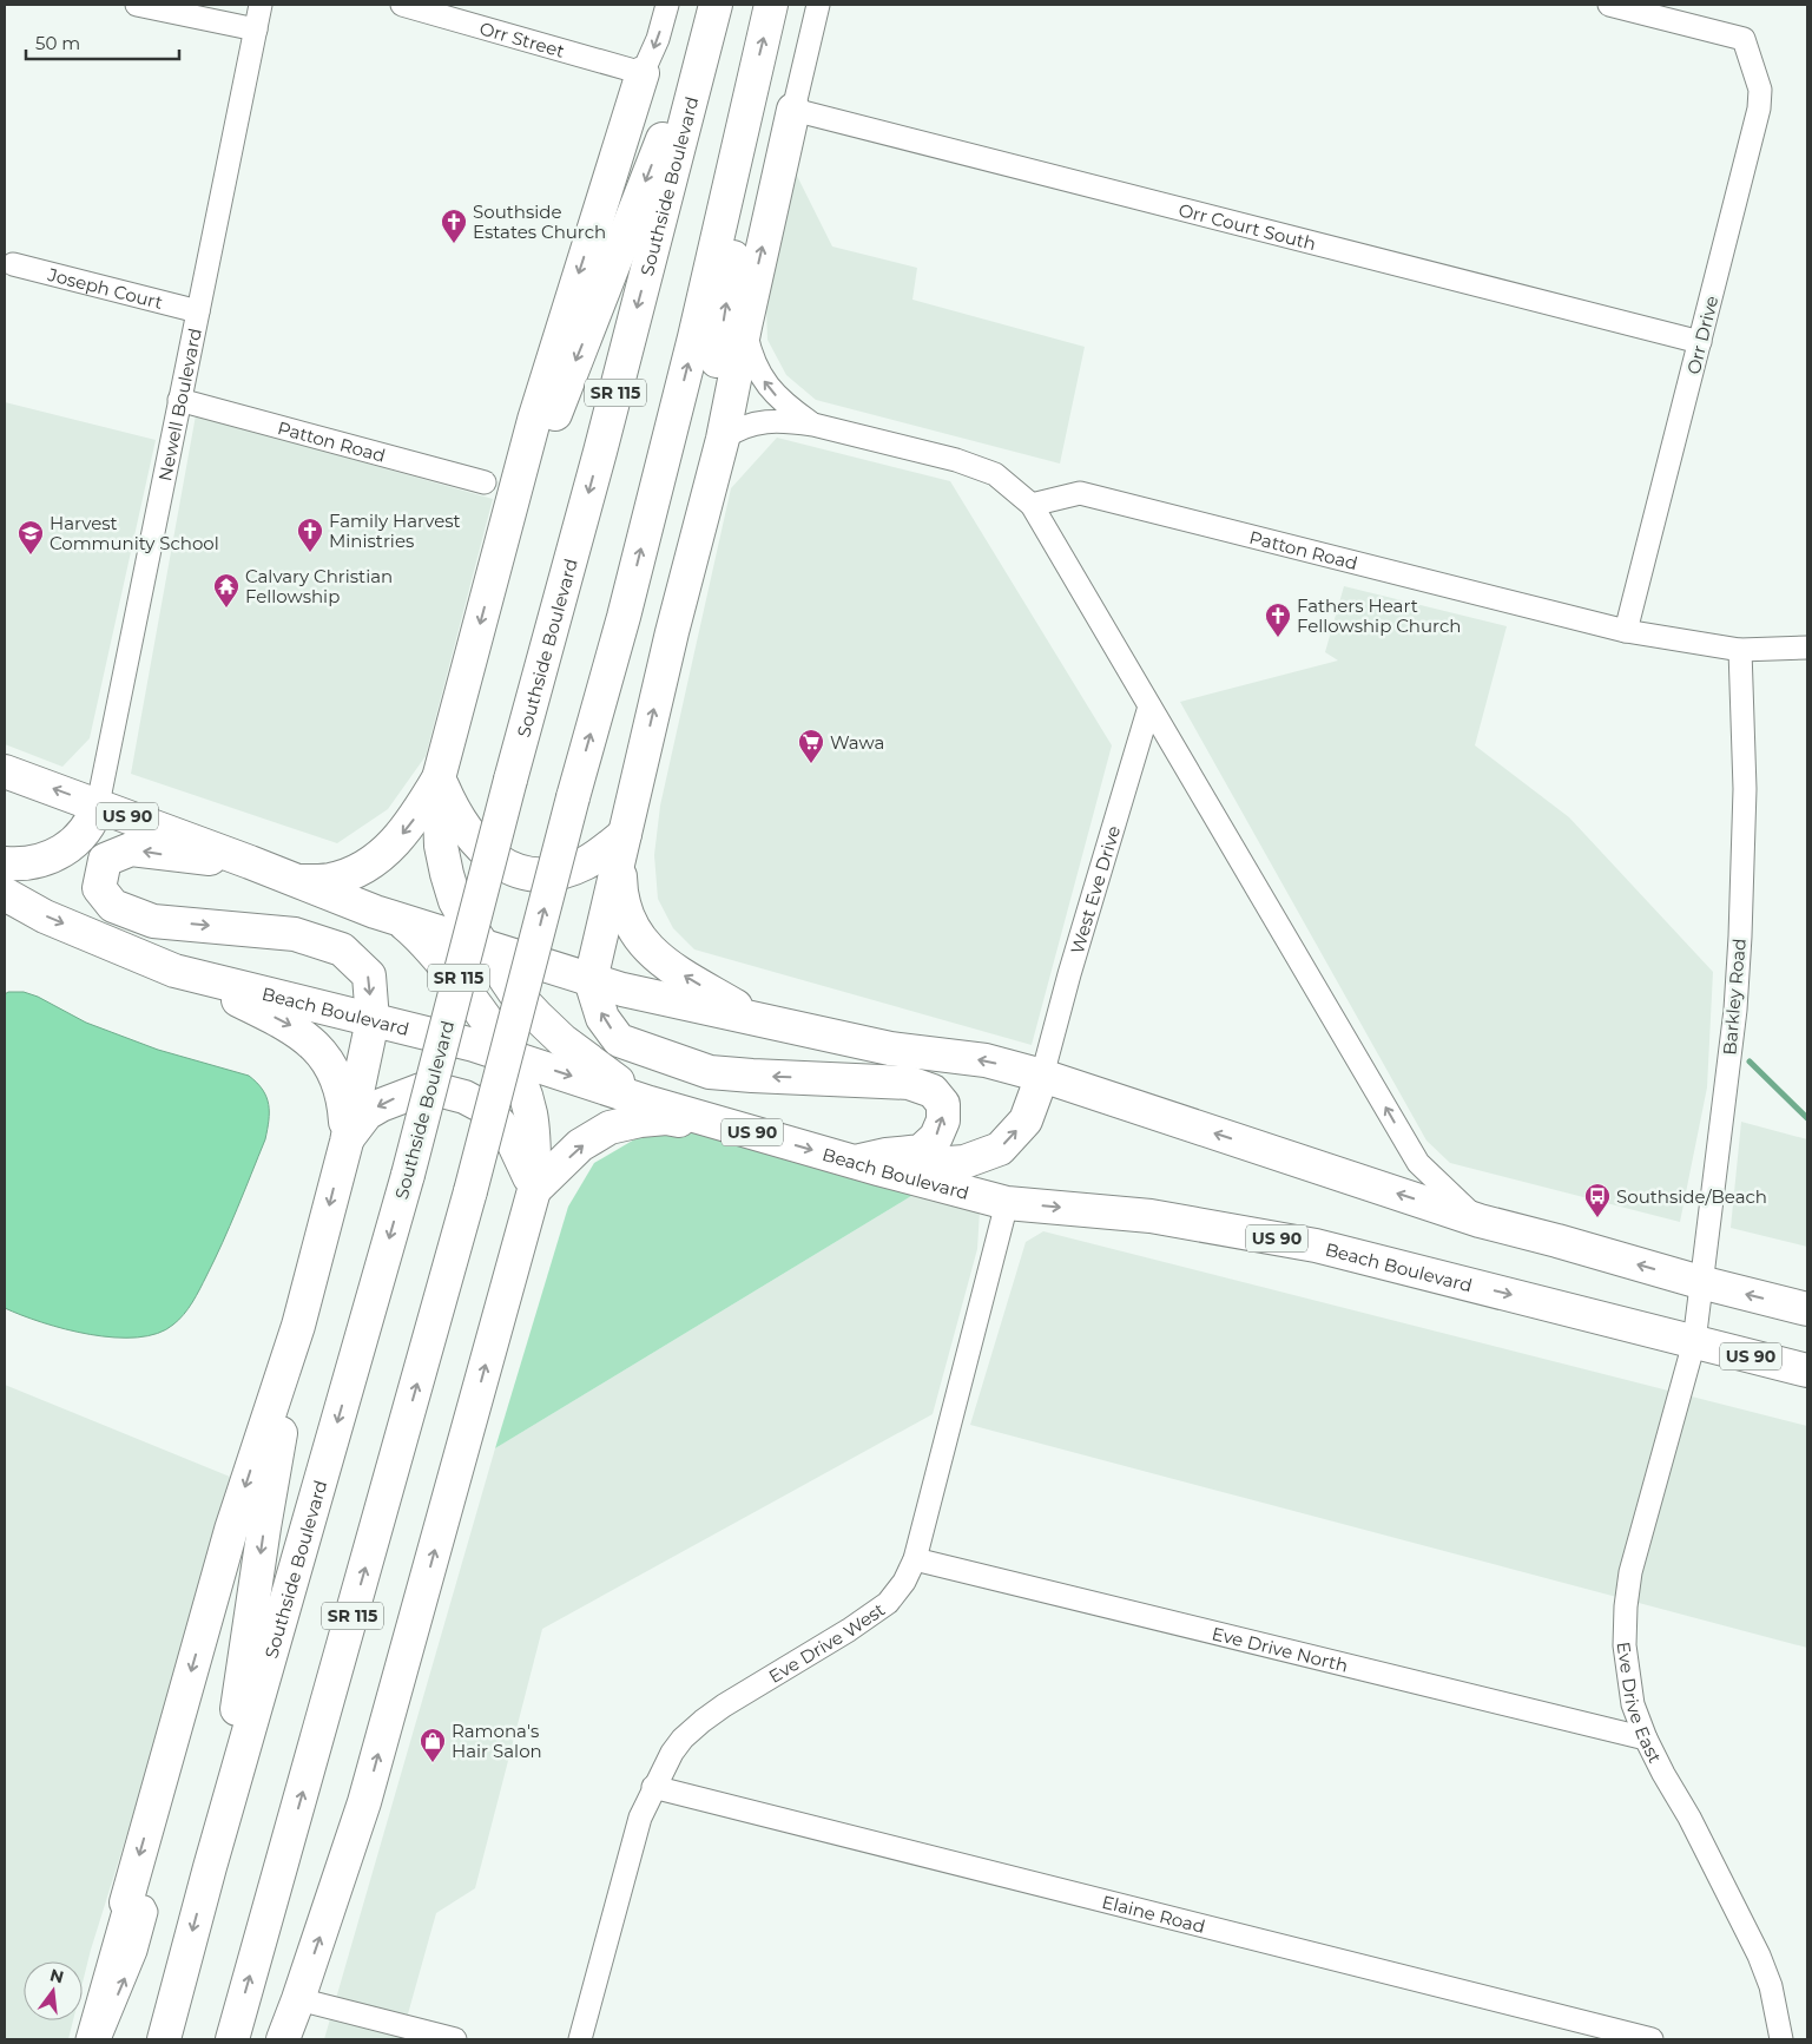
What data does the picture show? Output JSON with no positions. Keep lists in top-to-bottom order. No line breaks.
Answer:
{"streets":{"highway":["Southside Boulevard","SR 115","US 90","Beach Boulevard"],"street":["Orr Street","Orr Court South","Joseph Court","Orr Drive","Newell Boulevard","Patton Road","West Eve Drive","Barkley Road","Eve Drive West","Eve Drive North","Eve Drive East","Elaine Road"]},"crossings":[["Orr Court South","Orr Drive"],["Joseph Court","Newell Boulevard"],["Orr Drive","Patton Road"],["Newell Boulevard","Patton Road"],["Newell Boulevard","US 90"],["Patton Road","Barkley Road"],["US 90","West Eve Drive"],["US 90","Barkley Road"],["Barkley Road","Beach Boulevard"],["Barkley Road","Eve Drive East"],["Beach Boulevard","Eve Drive West"],["Beach Boulevard","Eve Drive East"],["Eve Drive West","Eve Drive North"],["Eve Drive West","Elaine Road"],["Eve Drive North","Eve Drive East"]],"places":{"church":["Southside Estates Church","Family Harvest Ministries","Fathers Heart Fellowship Church"],"school or university":["Harvest Community School"],"temple":["Calvary Christian Fellowship"],"supermarket":["Wawa"],"bus stop":["Southside/Beach"],"shop":["Ramona's Hair Salon"]},"scale_bar":"50 m","north":"top"}
